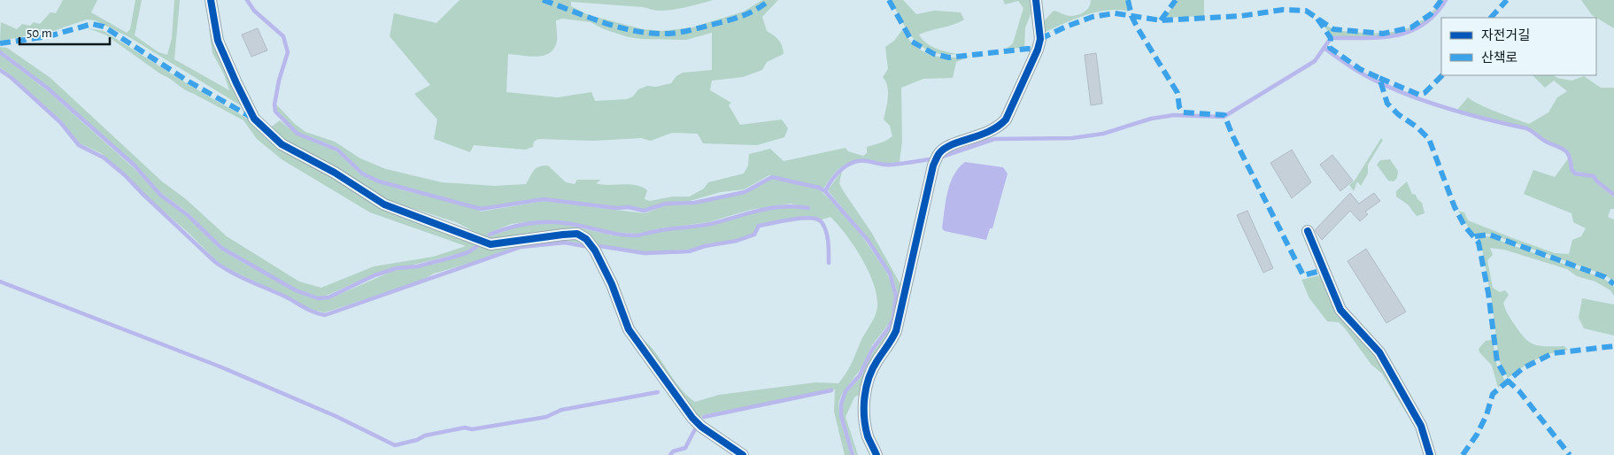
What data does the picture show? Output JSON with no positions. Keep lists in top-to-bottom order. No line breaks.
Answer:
{"legend":["자전거길","산책로"],"scale_bar":"50 m"}
